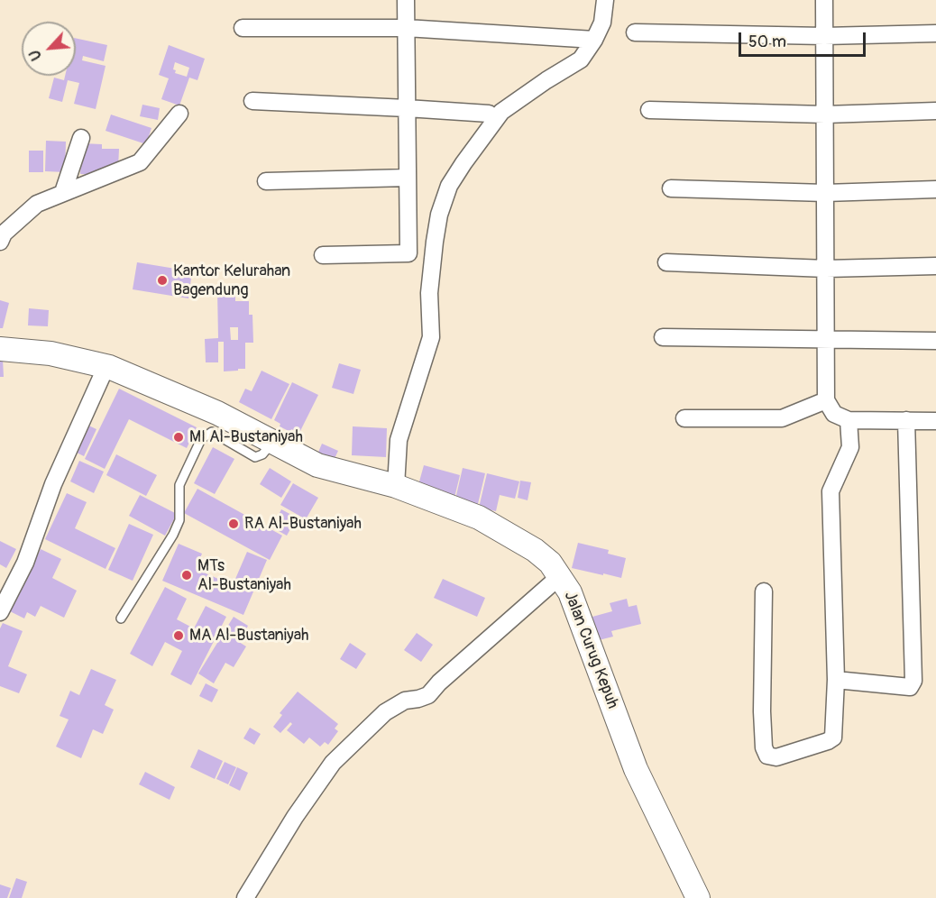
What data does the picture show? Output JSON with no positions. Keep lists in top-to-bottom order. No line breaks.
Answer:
{"streets":{"street":["Jalan Curug Kepuh"]},"places":["Kantor Kelurahan Bagendung","MI Al-Bustaniyah","RA Al-Bustaniyah","MTs Al-Bustaniyah","MA Al-Bustaniyah"],"scale_bar":"50 m","north":"bottom left"}
